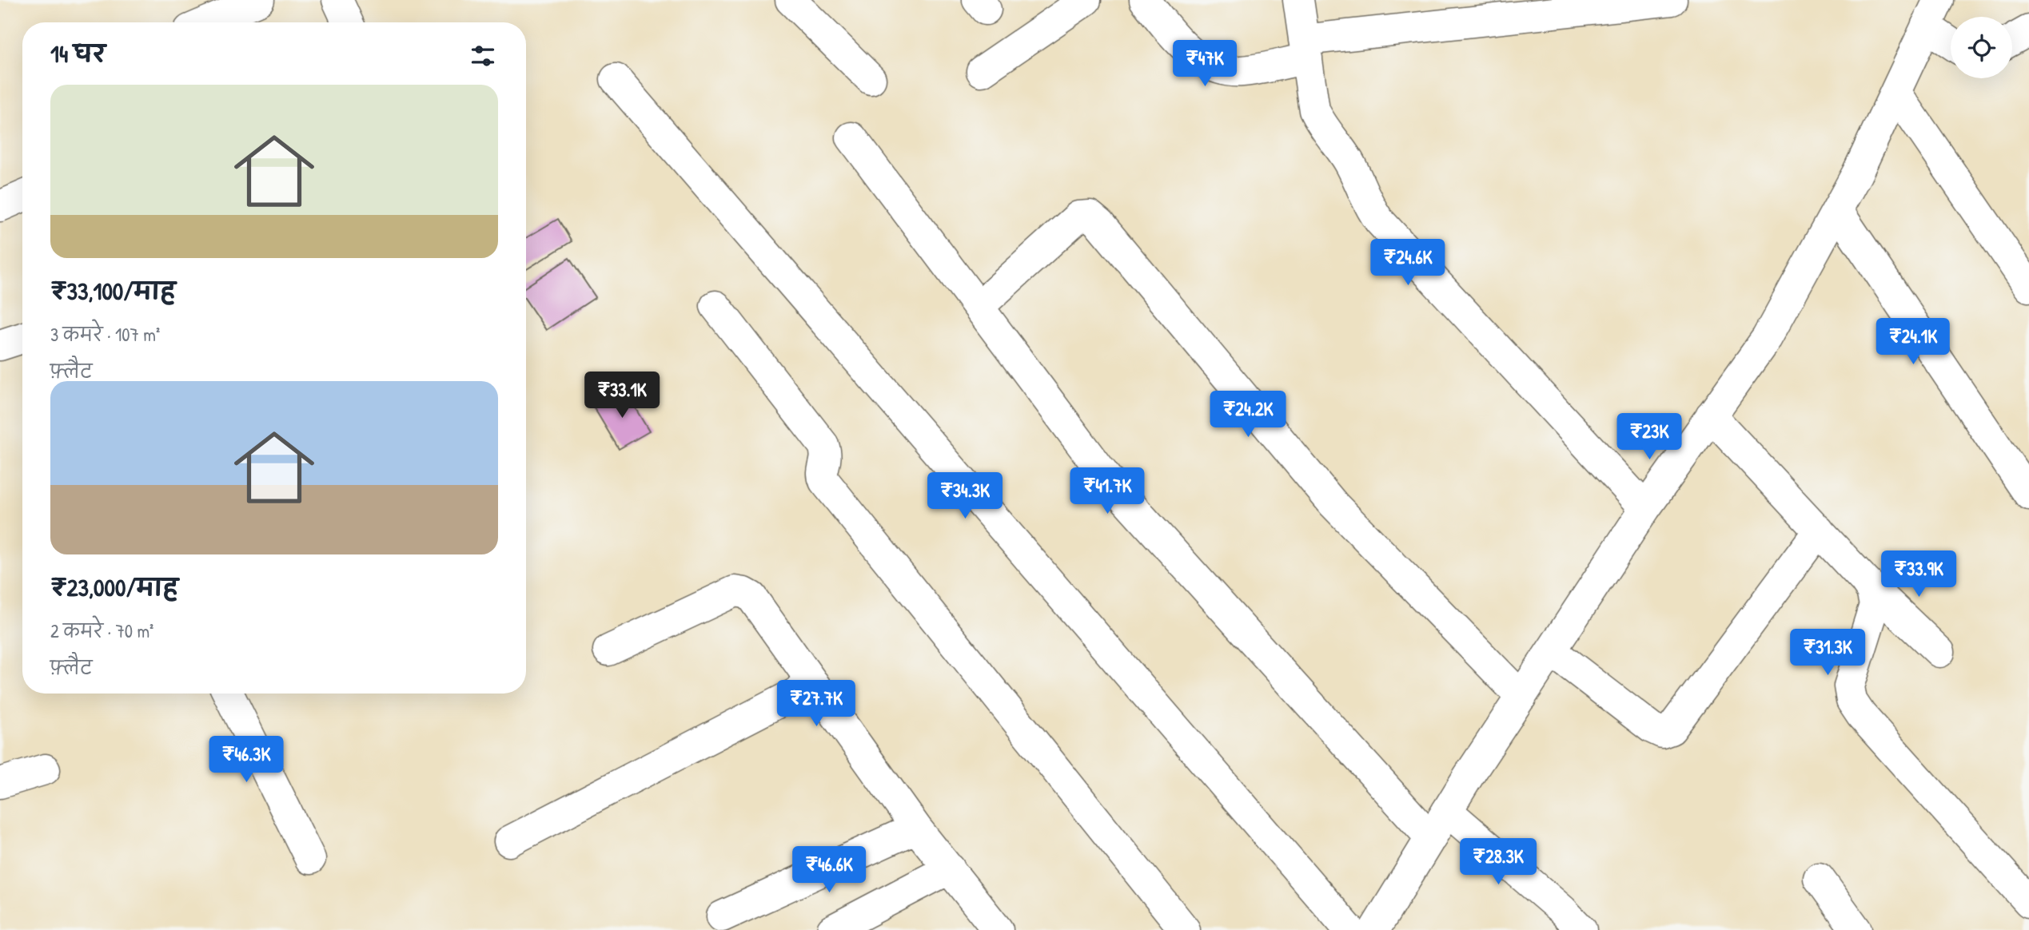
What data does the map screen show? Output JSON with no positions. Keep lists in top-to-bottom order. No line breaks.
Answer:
{"page":{"heading":"14 घर","price":["₹47K","₹24.6K","₹24.1K","₹33.1K","₹24.2K","₹23K","₹41.7K","₹34.3K","₹33.9K","₹31.3K","₹27.7K","₹46.3K","₹28.3K","₹46.6K"],"list":[{"name":"₹33,100/माह","note":"3 कमरे · 107 m² · फ़्लैट"},{"name":"₹23,000/माह","note":"2 कमरे · 70 m² · फ़्लैट"}]}}
